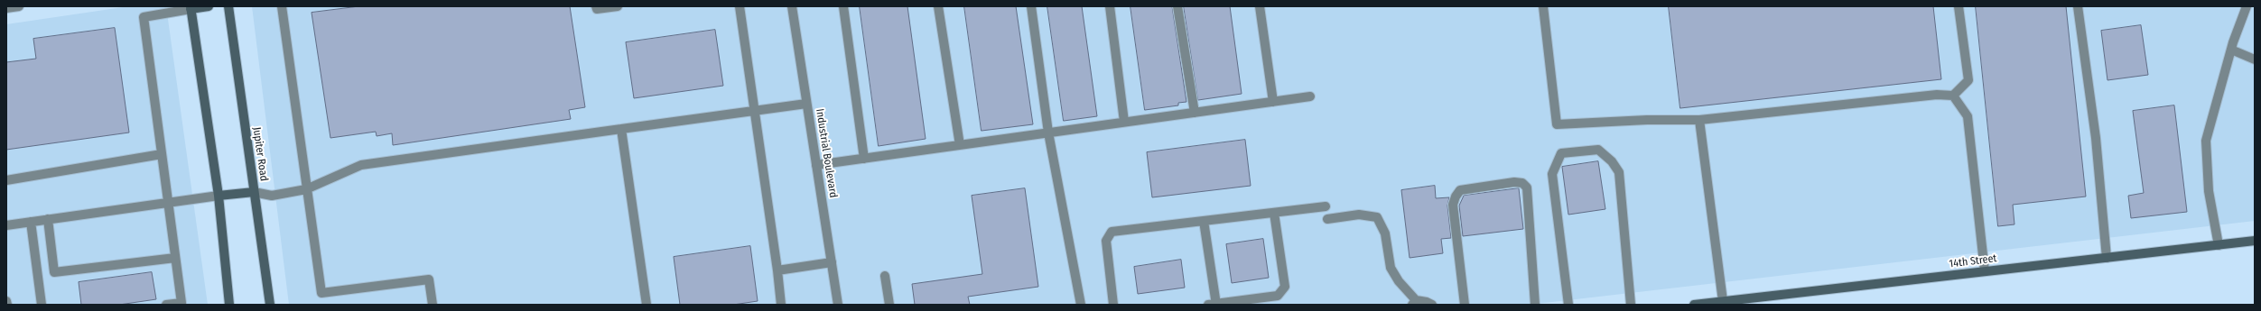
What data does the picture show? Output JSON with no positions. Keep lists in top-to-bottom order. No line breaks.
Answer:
{"streets":{"main road":["Jupiter Road","14th Street"],"street":["Industrial Boulevard"]}}
